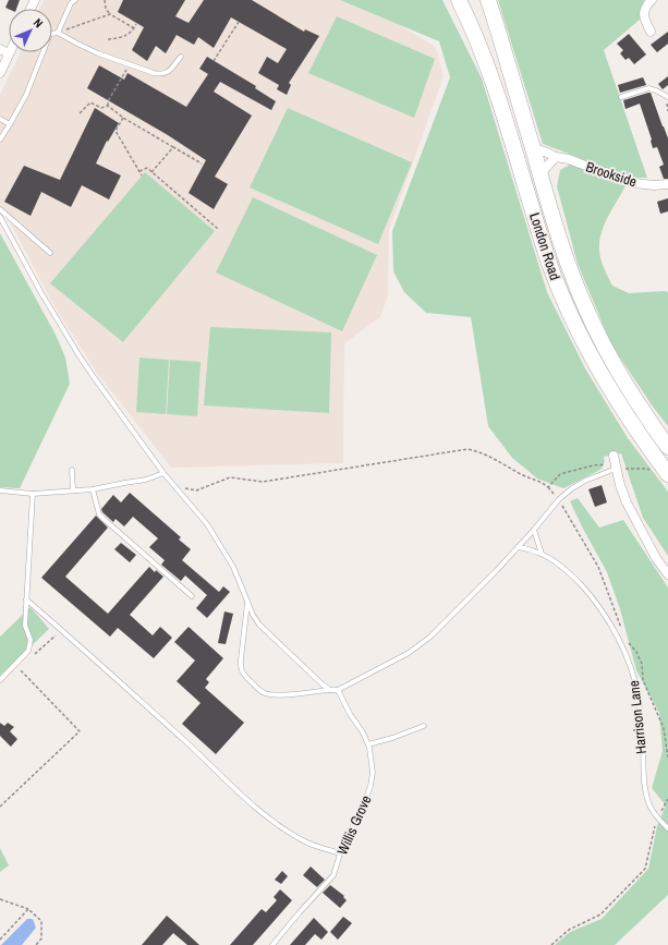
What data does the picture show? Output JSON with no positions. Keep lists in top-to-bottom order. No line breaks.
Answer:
{"streets":{"highway":["London Road"],"street":["Brookside"],"lane":["Harrison Lane","Willis Grove"]},"crossings":[["Brookside","London Road"]],"north":"top right"}
